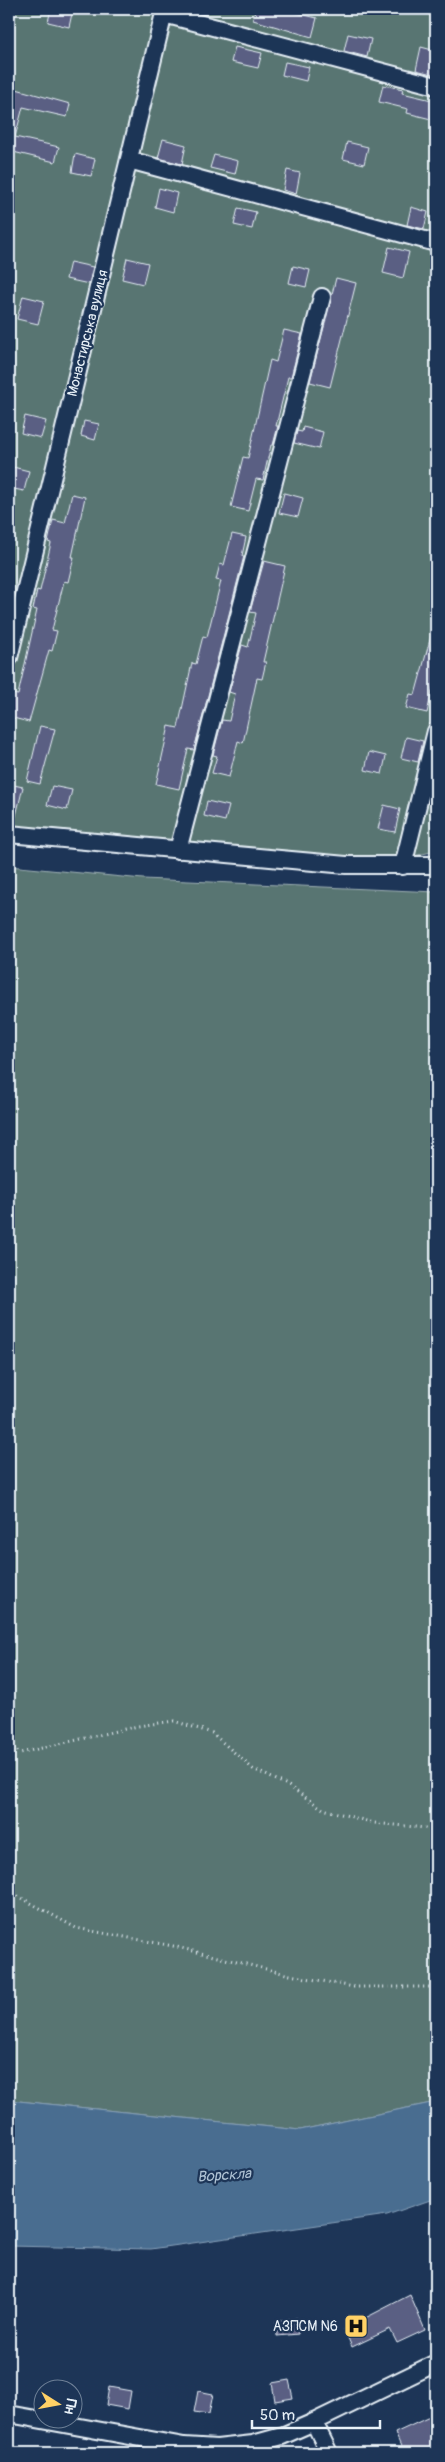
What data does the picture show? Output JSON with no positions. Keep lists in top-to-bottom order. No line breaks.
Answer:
{"streets":{"street":["Монастирська вулиця"]},"water":["Ворскла"],"places":{"hospital":["АЗПСМ N6"]},"scale_bar":"50 m","north":"right"}
